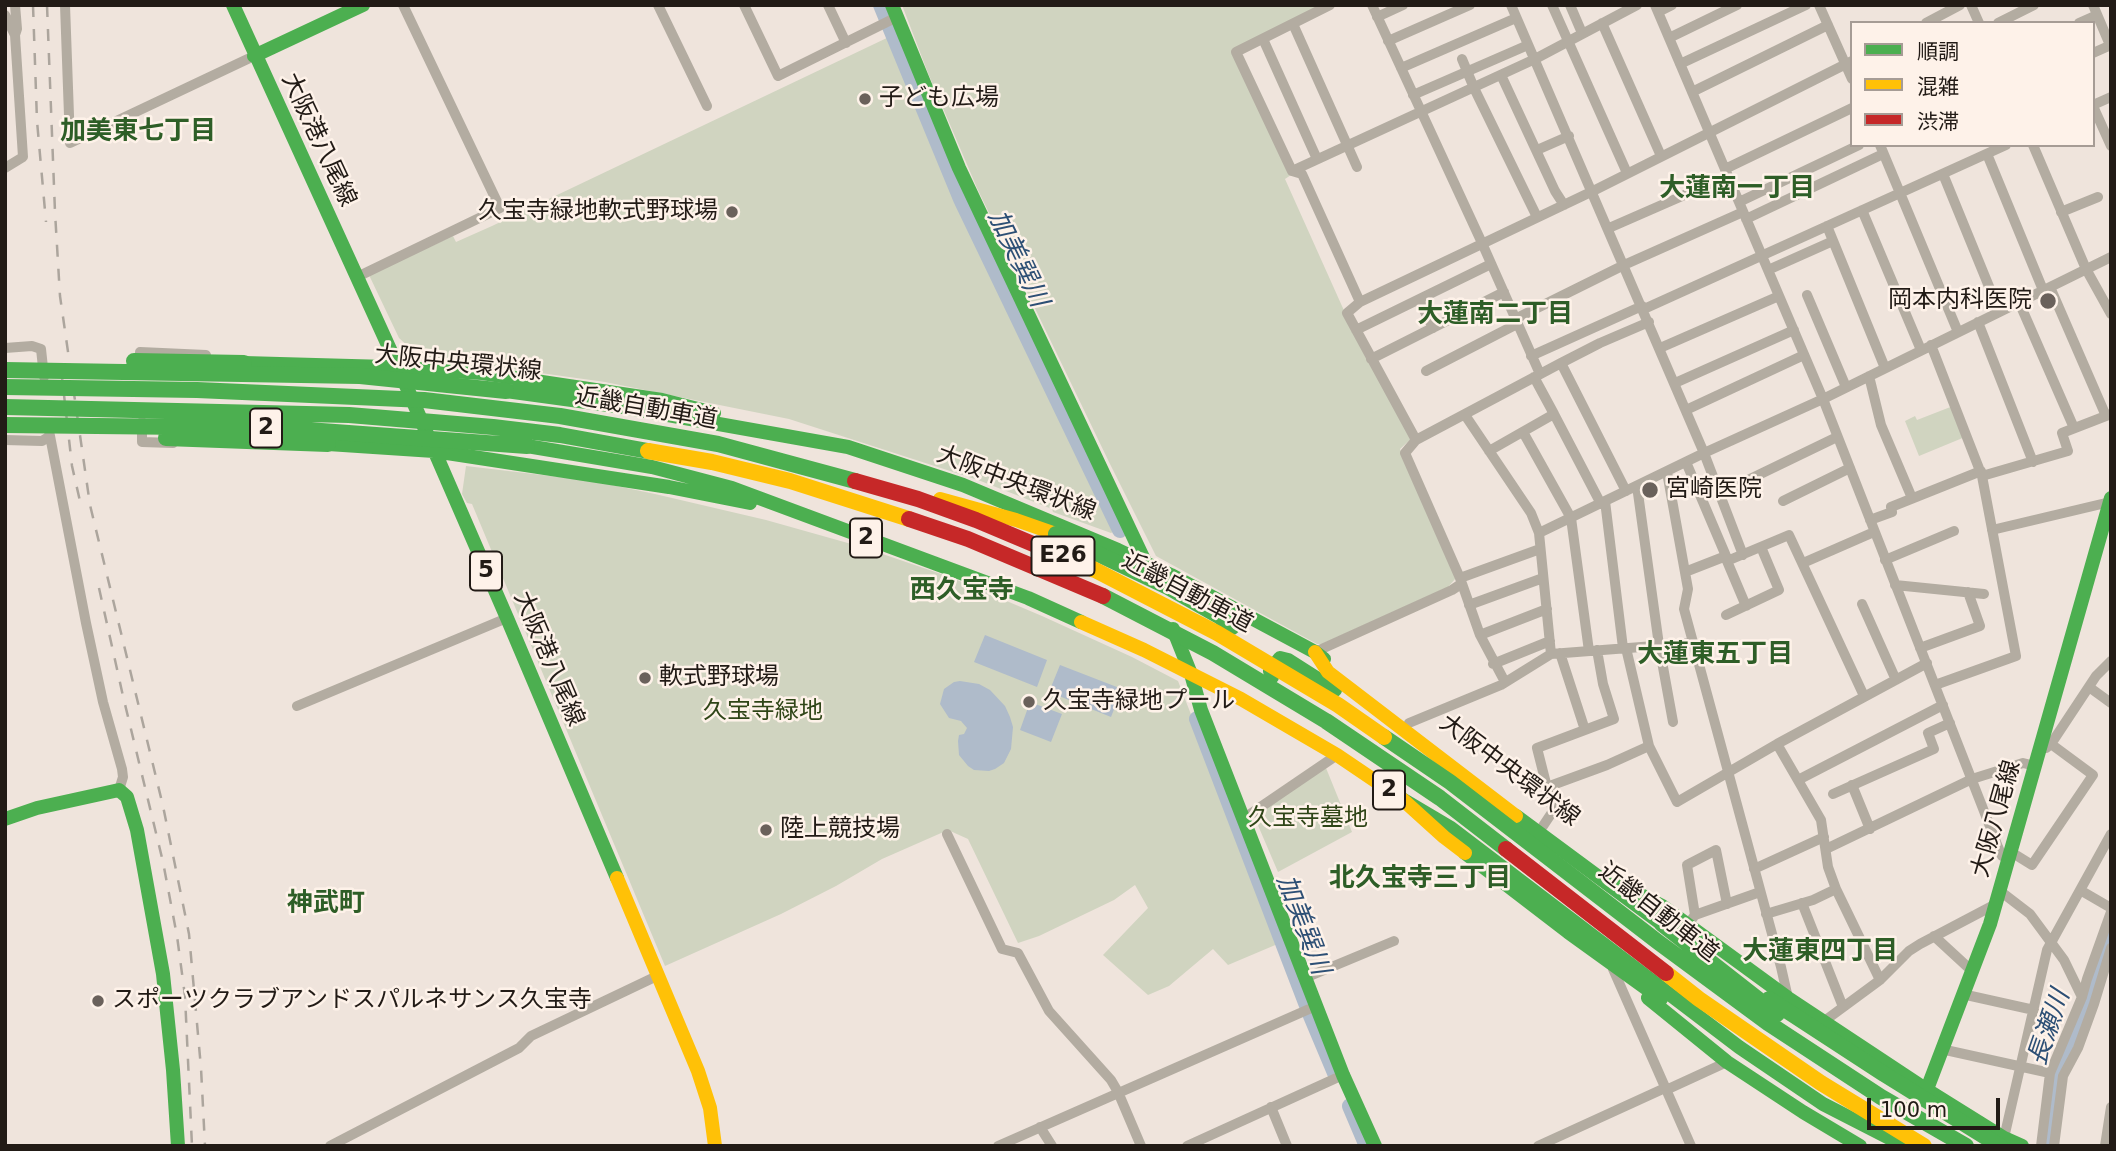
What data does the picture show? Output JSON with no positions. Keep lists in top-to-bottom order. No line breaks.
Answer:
{"streets":{"main road":["大阪港八尾線","大阪中央環状線","近畿自動車道","2","E26","5","大阪八尾線"]},"crossings":[["大阪港八尾線","2"],["大阪中央環状線","2"]],"districts":["加美東七丁目","大蓮南一丁目","大蓮南二丁目","西久宝寺","大蓮東五丁目","北久宝寺三丁目","神武町","大蓮東四丁目"],"water":["加美巽川","長瀬川"],"parks":["久宝寺緑地","久宝寺墓地"],"places":["子ども広場","久宝寺緑地軟式野球場","岡本内科医院","宮崎医院","軟式野球場","久宝寺緑地プール","陸上競技場","スポーツクラブアンドスパルネサンス久宝寺"],"legend":["順調","混雑","渋滞"],"scale_bar":"100 m"}
